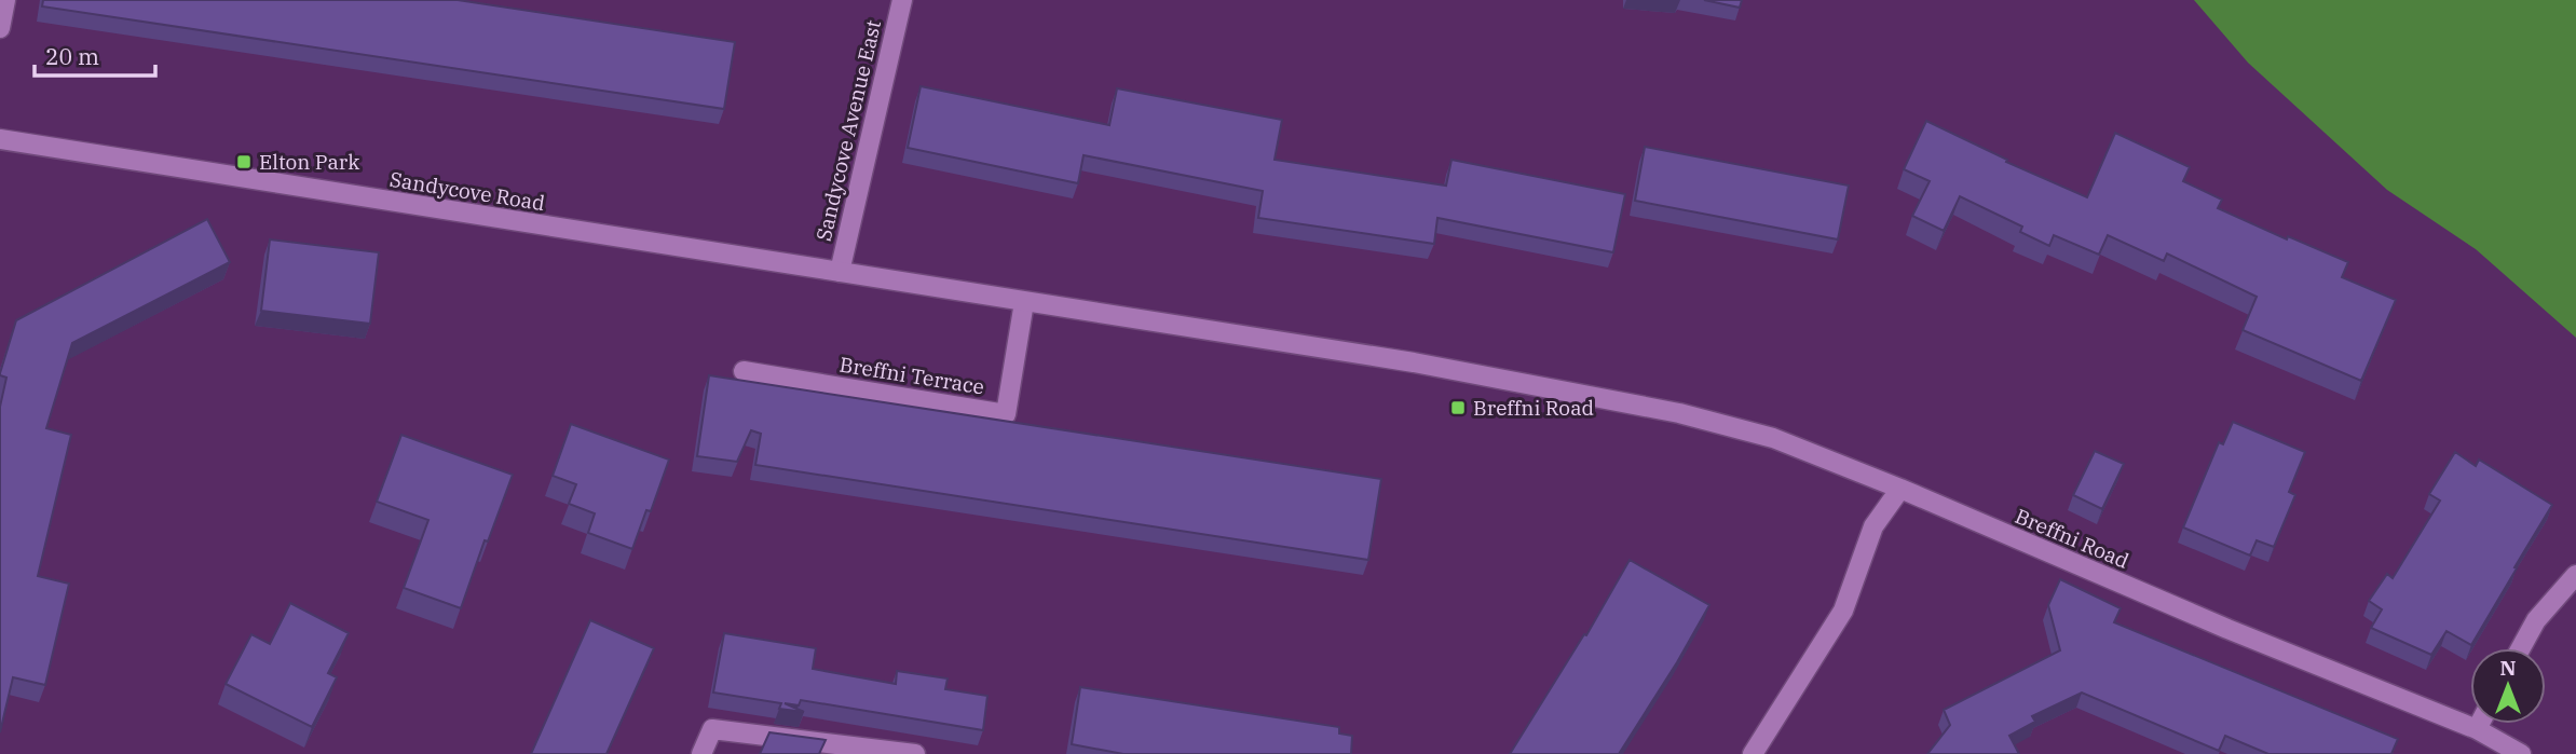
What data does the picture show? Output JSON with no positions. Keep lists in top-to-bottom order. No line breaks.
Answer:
{"streets":{"main road":["Sandycove Avenue East","Sandycove Road","Breffni Terrace","Breffni Road"]},"crossings":[["Sandycove Avenue East","Sandycove Road"],["Sandycove Avenue East","Breffni Road"],["Sandycove Road","Breffni Road"],["Breffni Terrace","Breffni Road"]],"places":{"transit":["Elton Park","Breffni Road"]},"scale_bar":"20 m","north":"top"}
